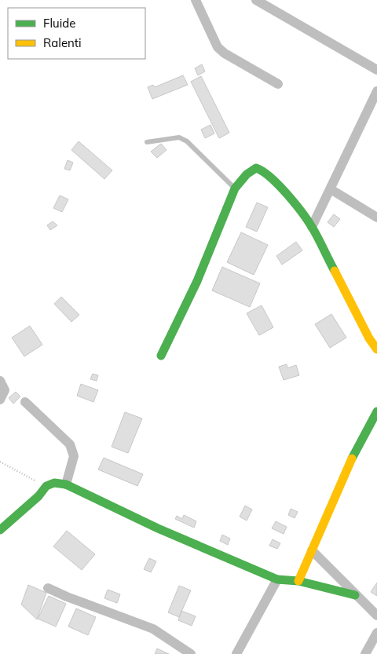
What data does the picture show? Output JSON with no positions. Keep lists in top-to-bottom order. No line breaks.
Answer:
{"legend":["Fluide","Ralenti"]}
